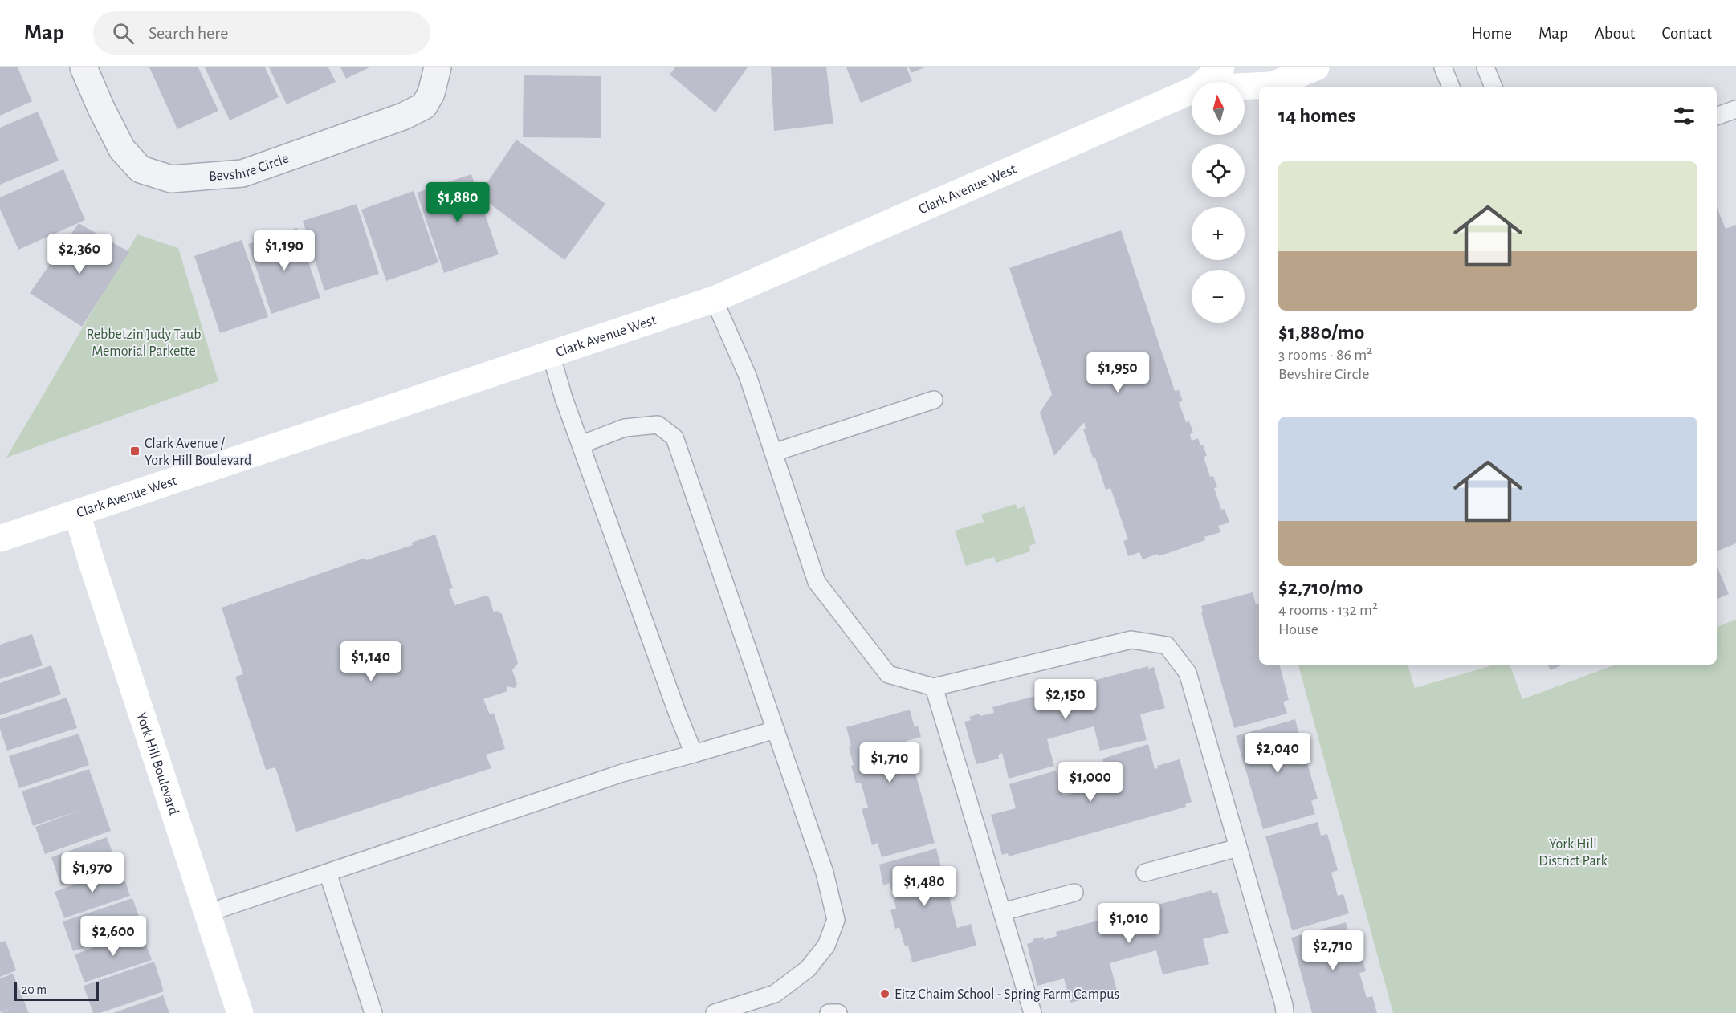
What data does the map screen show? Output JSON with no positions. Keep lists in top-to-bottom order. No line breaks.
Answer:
{"streets":{"street":["Bevshire Circle","Clark Avenue West","York Hill Boulevard"]},"crossings":[["Clark Avenue West","York Hill Boulevard"]],"parks":["Rebbetzin Judy Taub Memorial Parkette","York Hill District Park"],"places":{"transit":["Clark Avenue / York Hill Boulevard"],"other":["Eitz Chaim School - Spring Farm Campus"]},"scale_bar":"20 m","north":"top","page":{"header":"Map","search":"Search here","nav":["Home","Map","About","Contact"],"map_buttons":["+","−"],"heading":"14 homes","list":[{"name":"$1,880/mo","note":"3 rooms · 86 m² · Bevshire Circle"},{"name":"$2,710/mo","note":"4 rooms · 132 m² · House"}],"price":["$1,880","$1,190","$2,360","$1,950","$1,140","$2,150","$2,040","$1,710","$1,000","$1,970","$1,480","$1,010","$2,600","$2,710"],"scale":"20 m"}}
